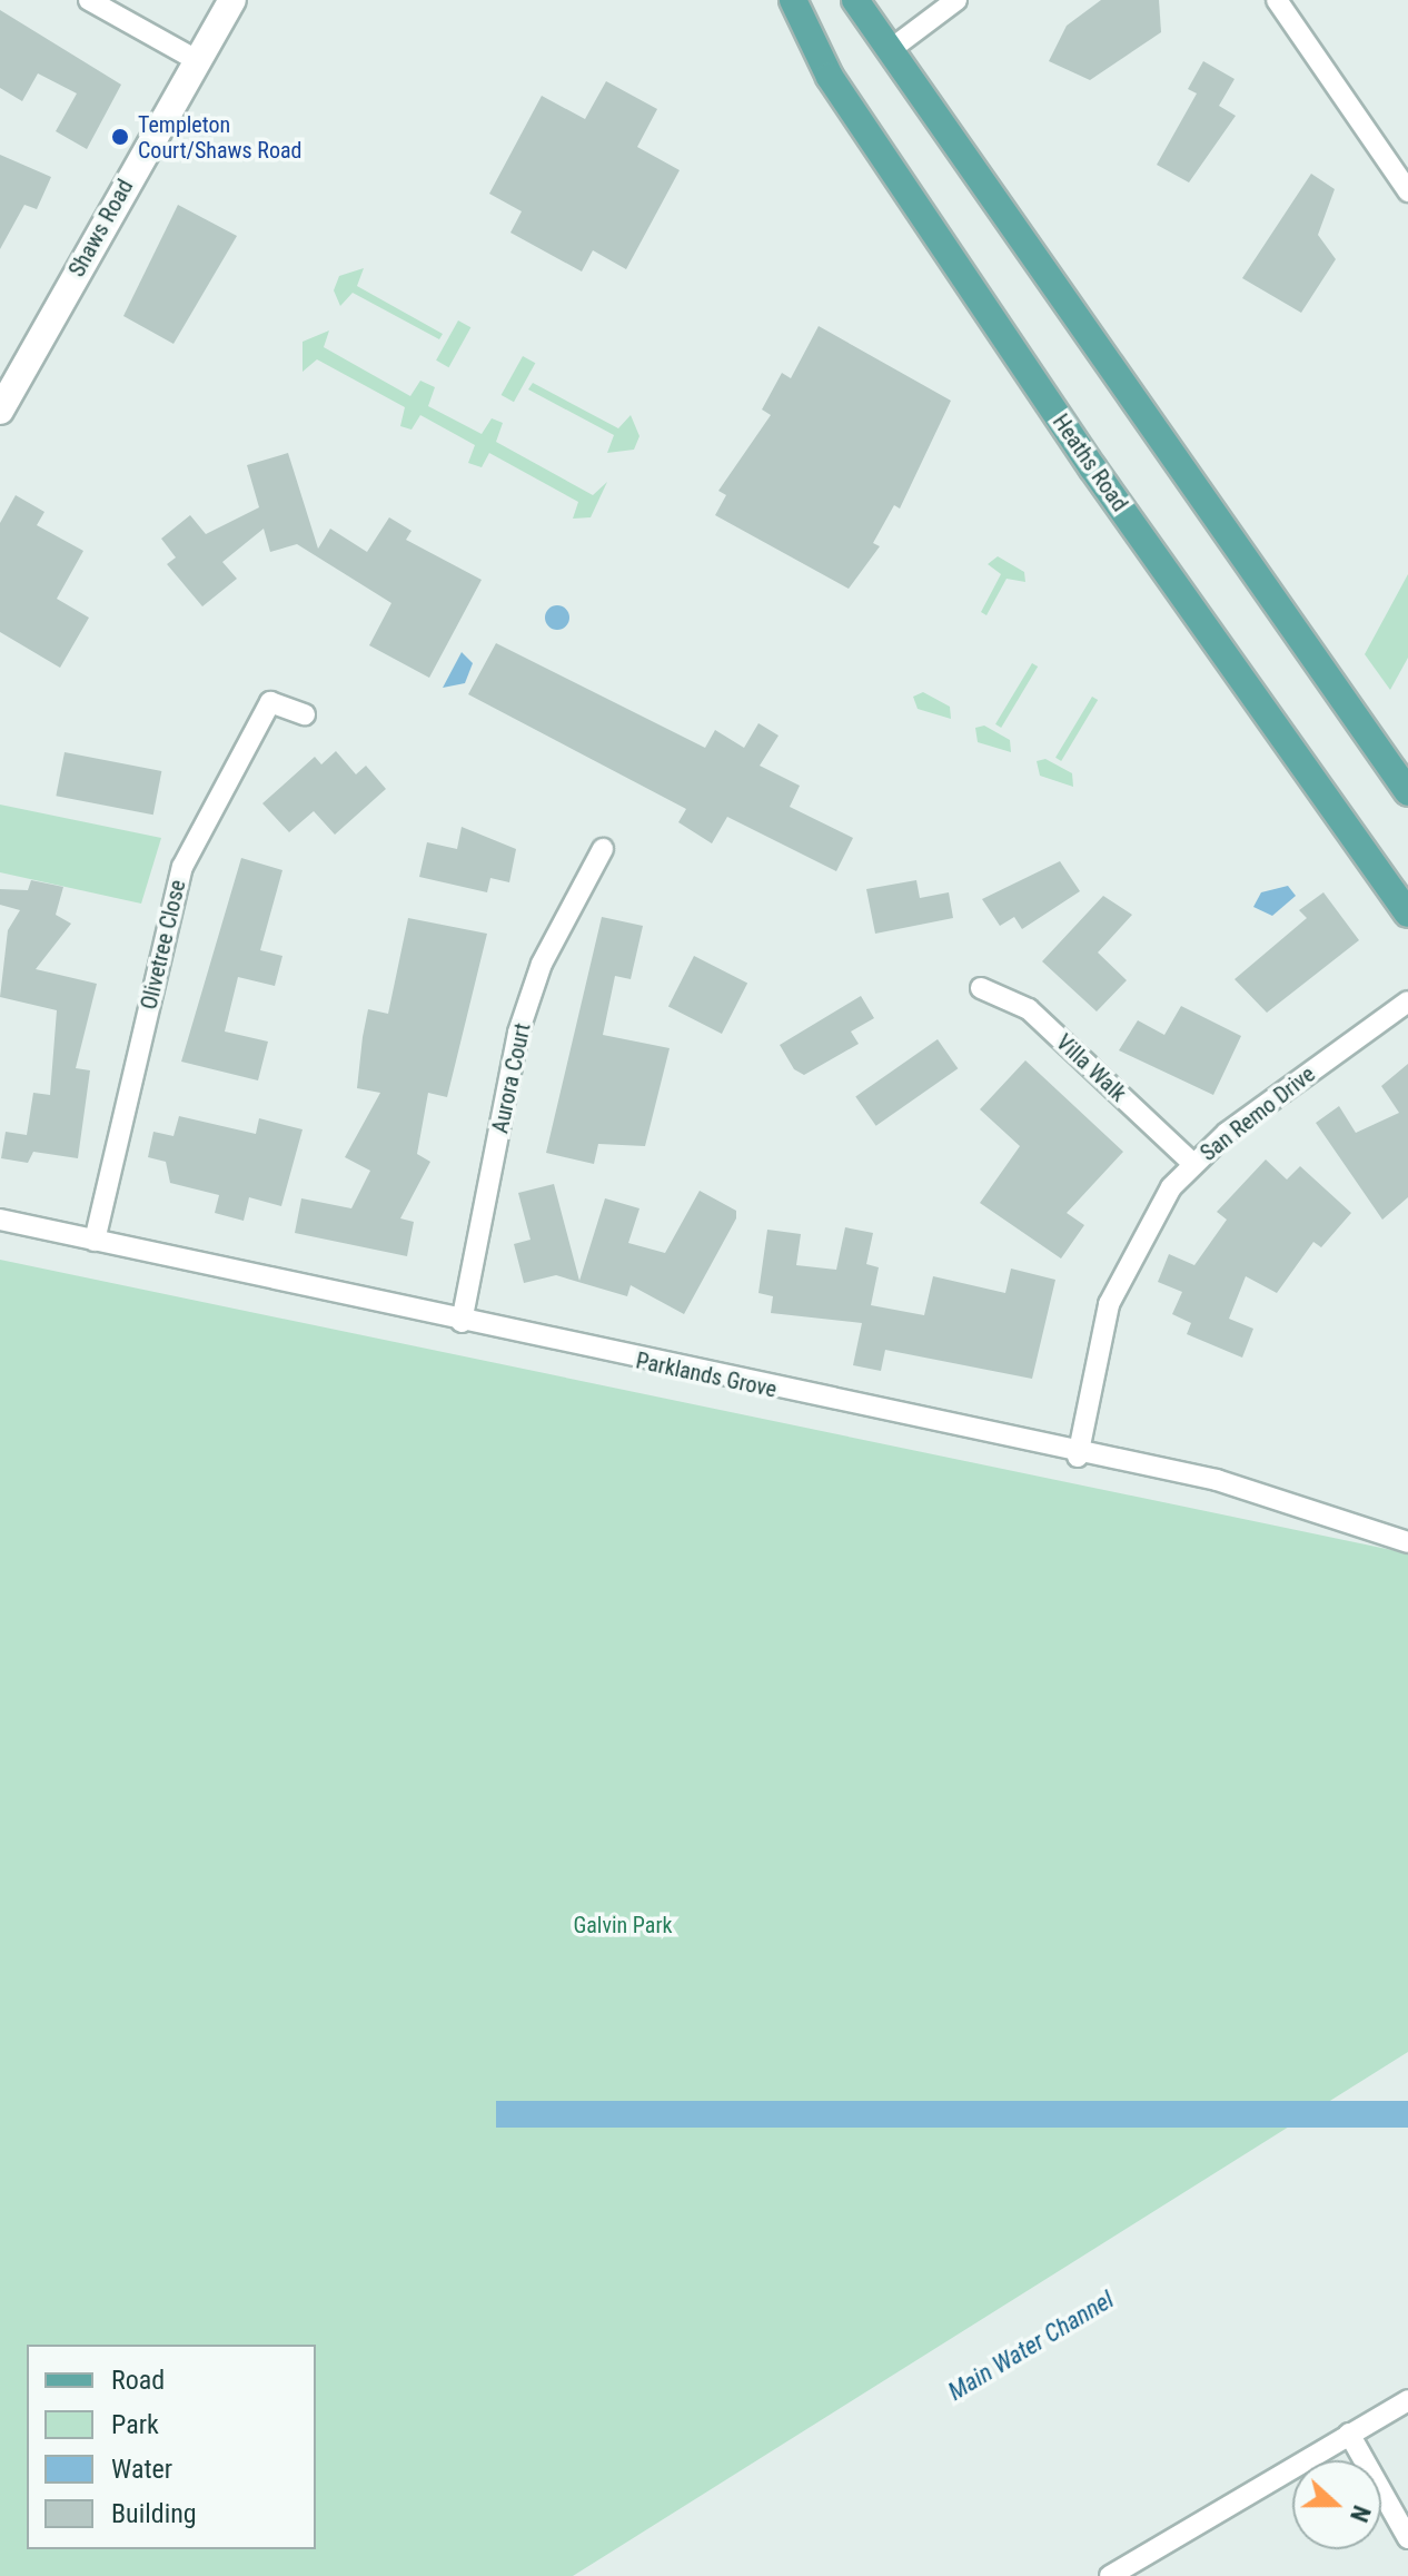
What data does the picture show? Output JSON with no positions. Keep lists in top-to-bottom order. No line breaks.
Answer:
{"streets":{"main road":["Heaths Road"],"street":["Shaws Road","Olivetree Close","Villa Walk","Aurora Court","San Remo Drive","Parklands Grove"]},"crossings":[["Olivetree Close","Parklands Grove"],["Villa Walk","San Remo Drive"],["Aurora Court","Parklands Grove"],["San Remo Drive","Parklands Grove"]],"water":["Main Water Channel"],"parks":["Galvin Park"],"places":["Templeton Court/Shaws Road"],"legend":["Road","Park","Water","Building"],"north":"right"}
